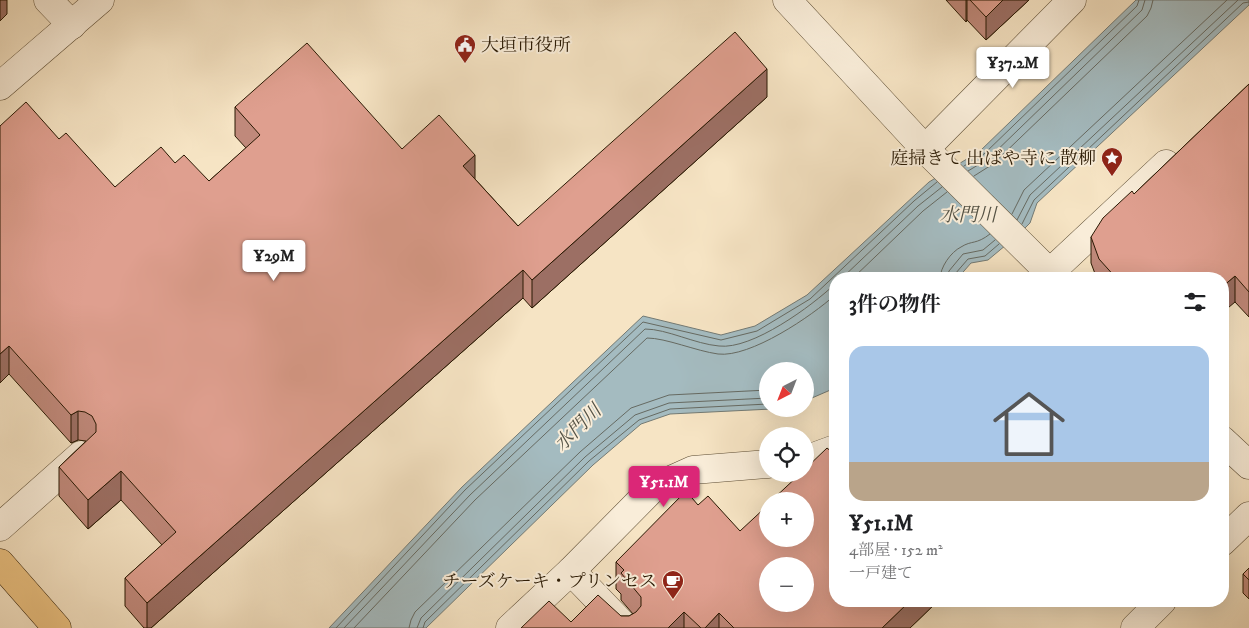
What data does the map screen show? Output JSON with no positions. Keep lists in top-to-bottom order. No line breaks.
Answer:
{"water":["水門川"],"places":{"public building":["大垣市役所"],"place":["庭掃きて 出ばや寺に 散柳"],"cafe":["チーズケーキ・プリンセス"]},"north":"bottom left","page":{"price":["¥37.2M","¥29M","¥51.1M"],"heading":"3件の物件","list":[{"name":"¥51.1M","note":"4部屋 · 152 m² · 一戸建て"}],"map_buttons":["+","−"]}}
